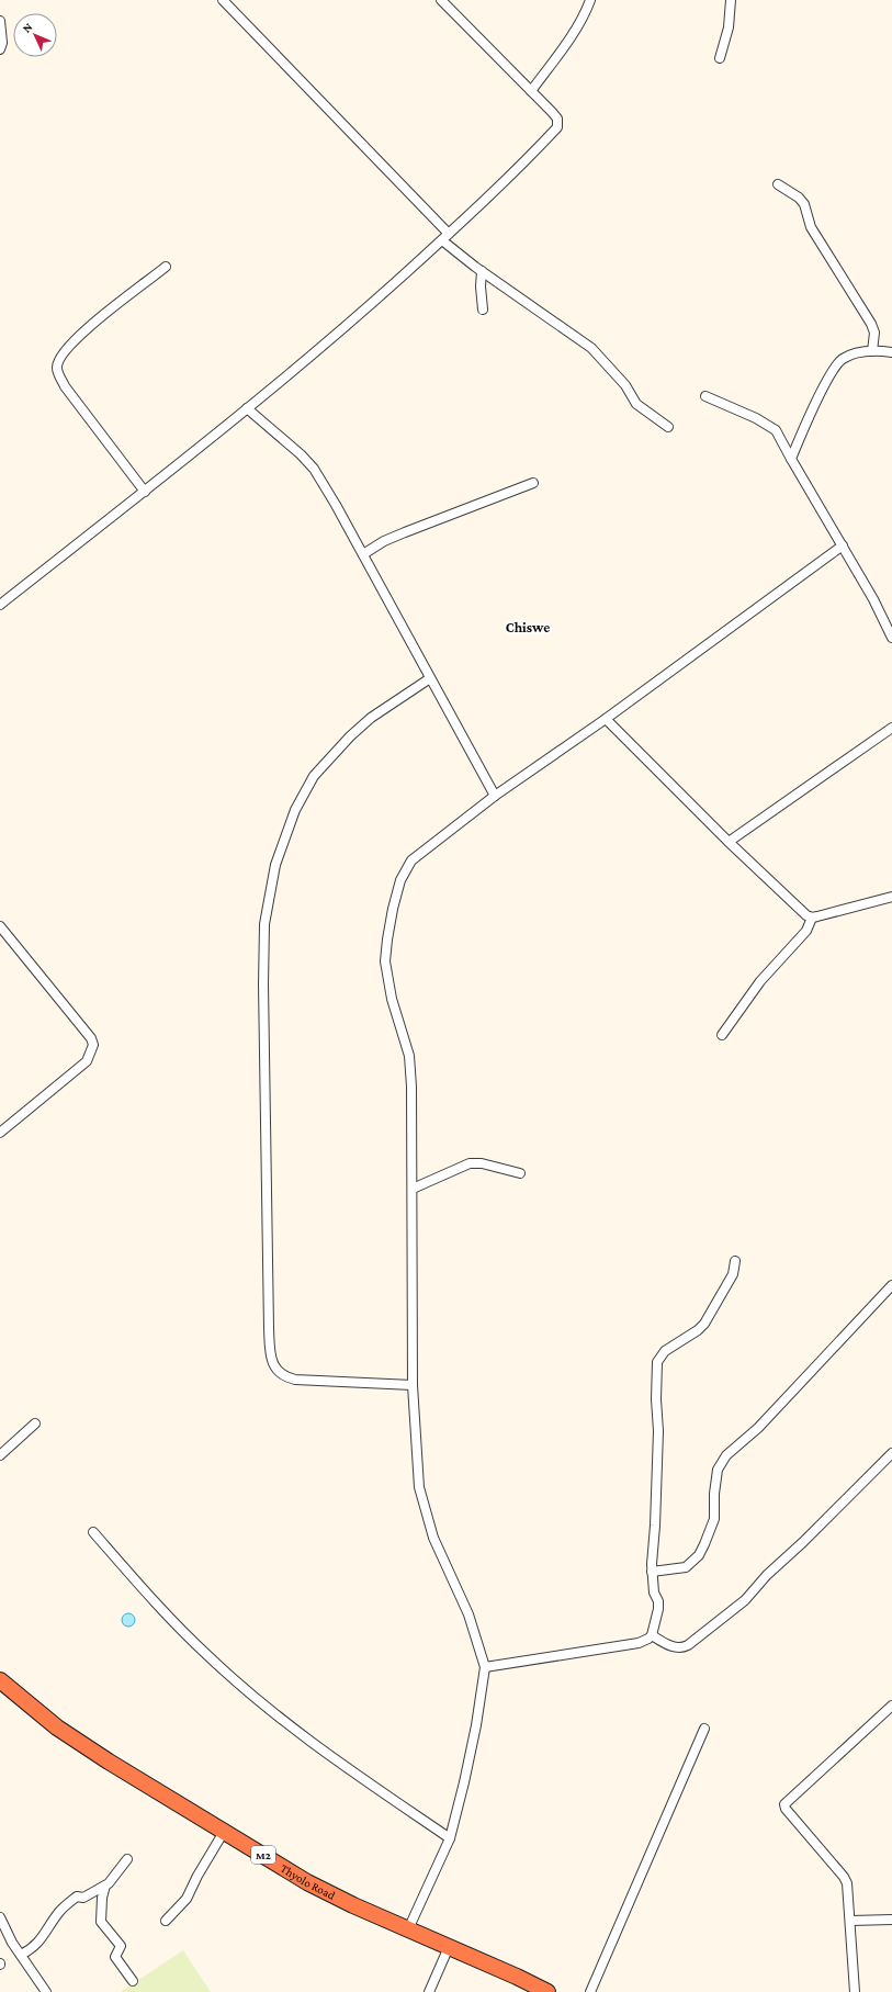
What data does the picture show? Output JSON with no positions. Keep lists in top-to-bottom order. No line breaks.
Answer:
{"streets":{"highway":["M2","Thyolo Road"]},"districts":["Chiswe"],"north":"top left"}
